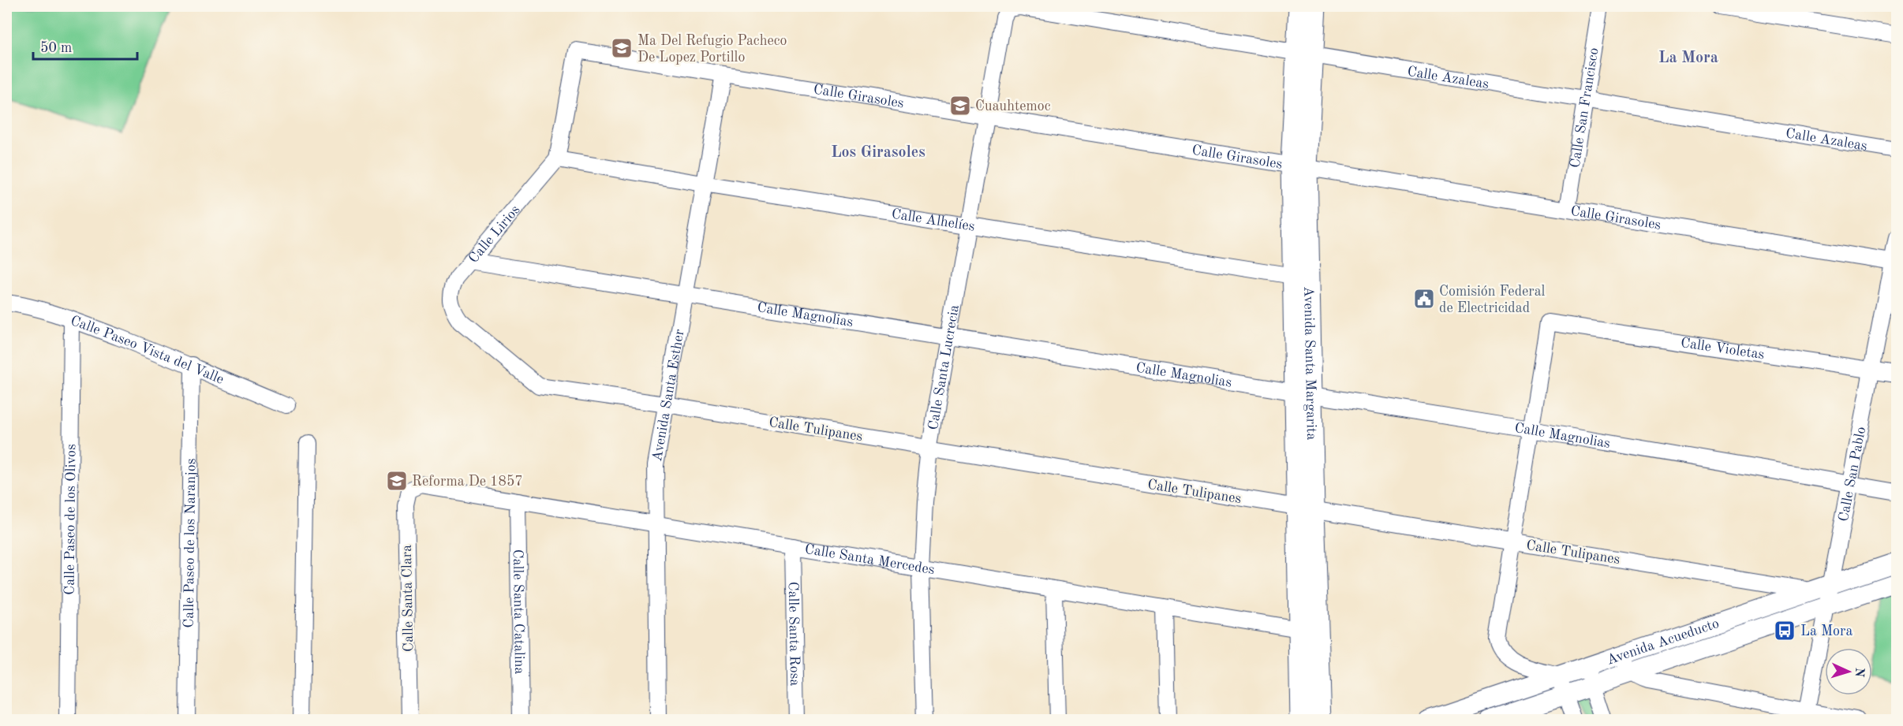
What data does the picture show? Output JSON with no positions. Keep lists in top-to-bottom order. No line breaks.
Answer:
{"streets":{"main road":["Avenida Santa Margarita"],"street":["Calle Azaleas","Calle Girasoles","Calle San Francisco","Calle Alhelíes","Calle Lirios","Calle Magnolias","Calle Violetas","Calle Paseo Vista del Valle","Calle Santa Lucrecia","Avenida Santa Esther","Calle Tulipanes","Calle San Pablo","Calle Paseo de los Olivos","Calle Paseo de los Naranjos","Calle Santa Mercedes","Calle Santa Clara","Calle Santa Catalina","Calle Santa Rosa","Avenida Acueducto"]},"crossings":[["Calle Azaleas","Calle San Francisco"],["Calle Azaleas","Avenida Santa Margarita"],["Calle Azaleas","Calle Santa Lucrecia"],["Calle Girasoles","Calle San Francisco"],["Calle Girasoles","Calle Alhelíes"],["Calle Girasoles","Calle Lirios"],["Calle Girasoles","Avenida Santa Margarita"],["Calle Girasoles","Calle Santa Lucrecia"],["Calle Girasoles","Avenida Santa Esther"],["Calle Girasoles","Calle San Pablo"],["Calle Alhelíes","Calle Lirios"],["Calle Alhelíes","Avenida Santa Margarita"],["Calle Alhelíes","Calle Santa Lucrecia"],["Calle Alhelíes","Avenida Santa Esther"],["Calle Lirios","Calle Magnolias"],["Calle Lirios","Calle Tulipanes"],["Calle Magnolias","Calle Violetas"],["Calle Magnolias","Avenida Santa Margarita"],["Calle Magnolias","Calle Santa Lucrecia"],["Calle Magnolias","Avenida Santa Esther"],["Calle Magnolias","Calle San Pablo"],["Calle Violetas","Calle San Pablo"],["Calle Paseo Vista del Valle","Calle Paseo de los Olivos"],["Calle Paseo Vista del Valle","Calle Paseo de los Naranjos"],["Avenida Santa Margarita","Calle Tulipanes"],["Avenida Santa Margarita","Calle Santa Mercedes"],["Calle Santa Lucrecia","Calle Tulipanes"],["Calle Santa Lucrecia","Calle Santa Mercedes"],["Avenida Santa Esther","Calle Tulipanes"],["Avenida Santa Esther","Calle Santa Mercedes"],["Calle Tulipanes","Calle San Pablo"],["Calle Tulipanes","Avenida Acueducto"],["Calle San Pablo","Avenida Acueducto"],["Calle Santa Mercedes","Calle Santa Clara"],["Calle Santa Mercedes","Calle Santa Catalina"],["Calle Santa Mercedes","Calle Santa Rosa"]],"districts":["La Mora","Los Girasoles"],"places":{"school or university":["Ma Del Refugio Pacheco De Lopez Portillo","Cuauhtemoc","Reforma De 1857"],"public building":["Comisión Federal de Electricidad"],"bus stop":["La Mora"]},"scale_bar":"50 m","north":"right"}
